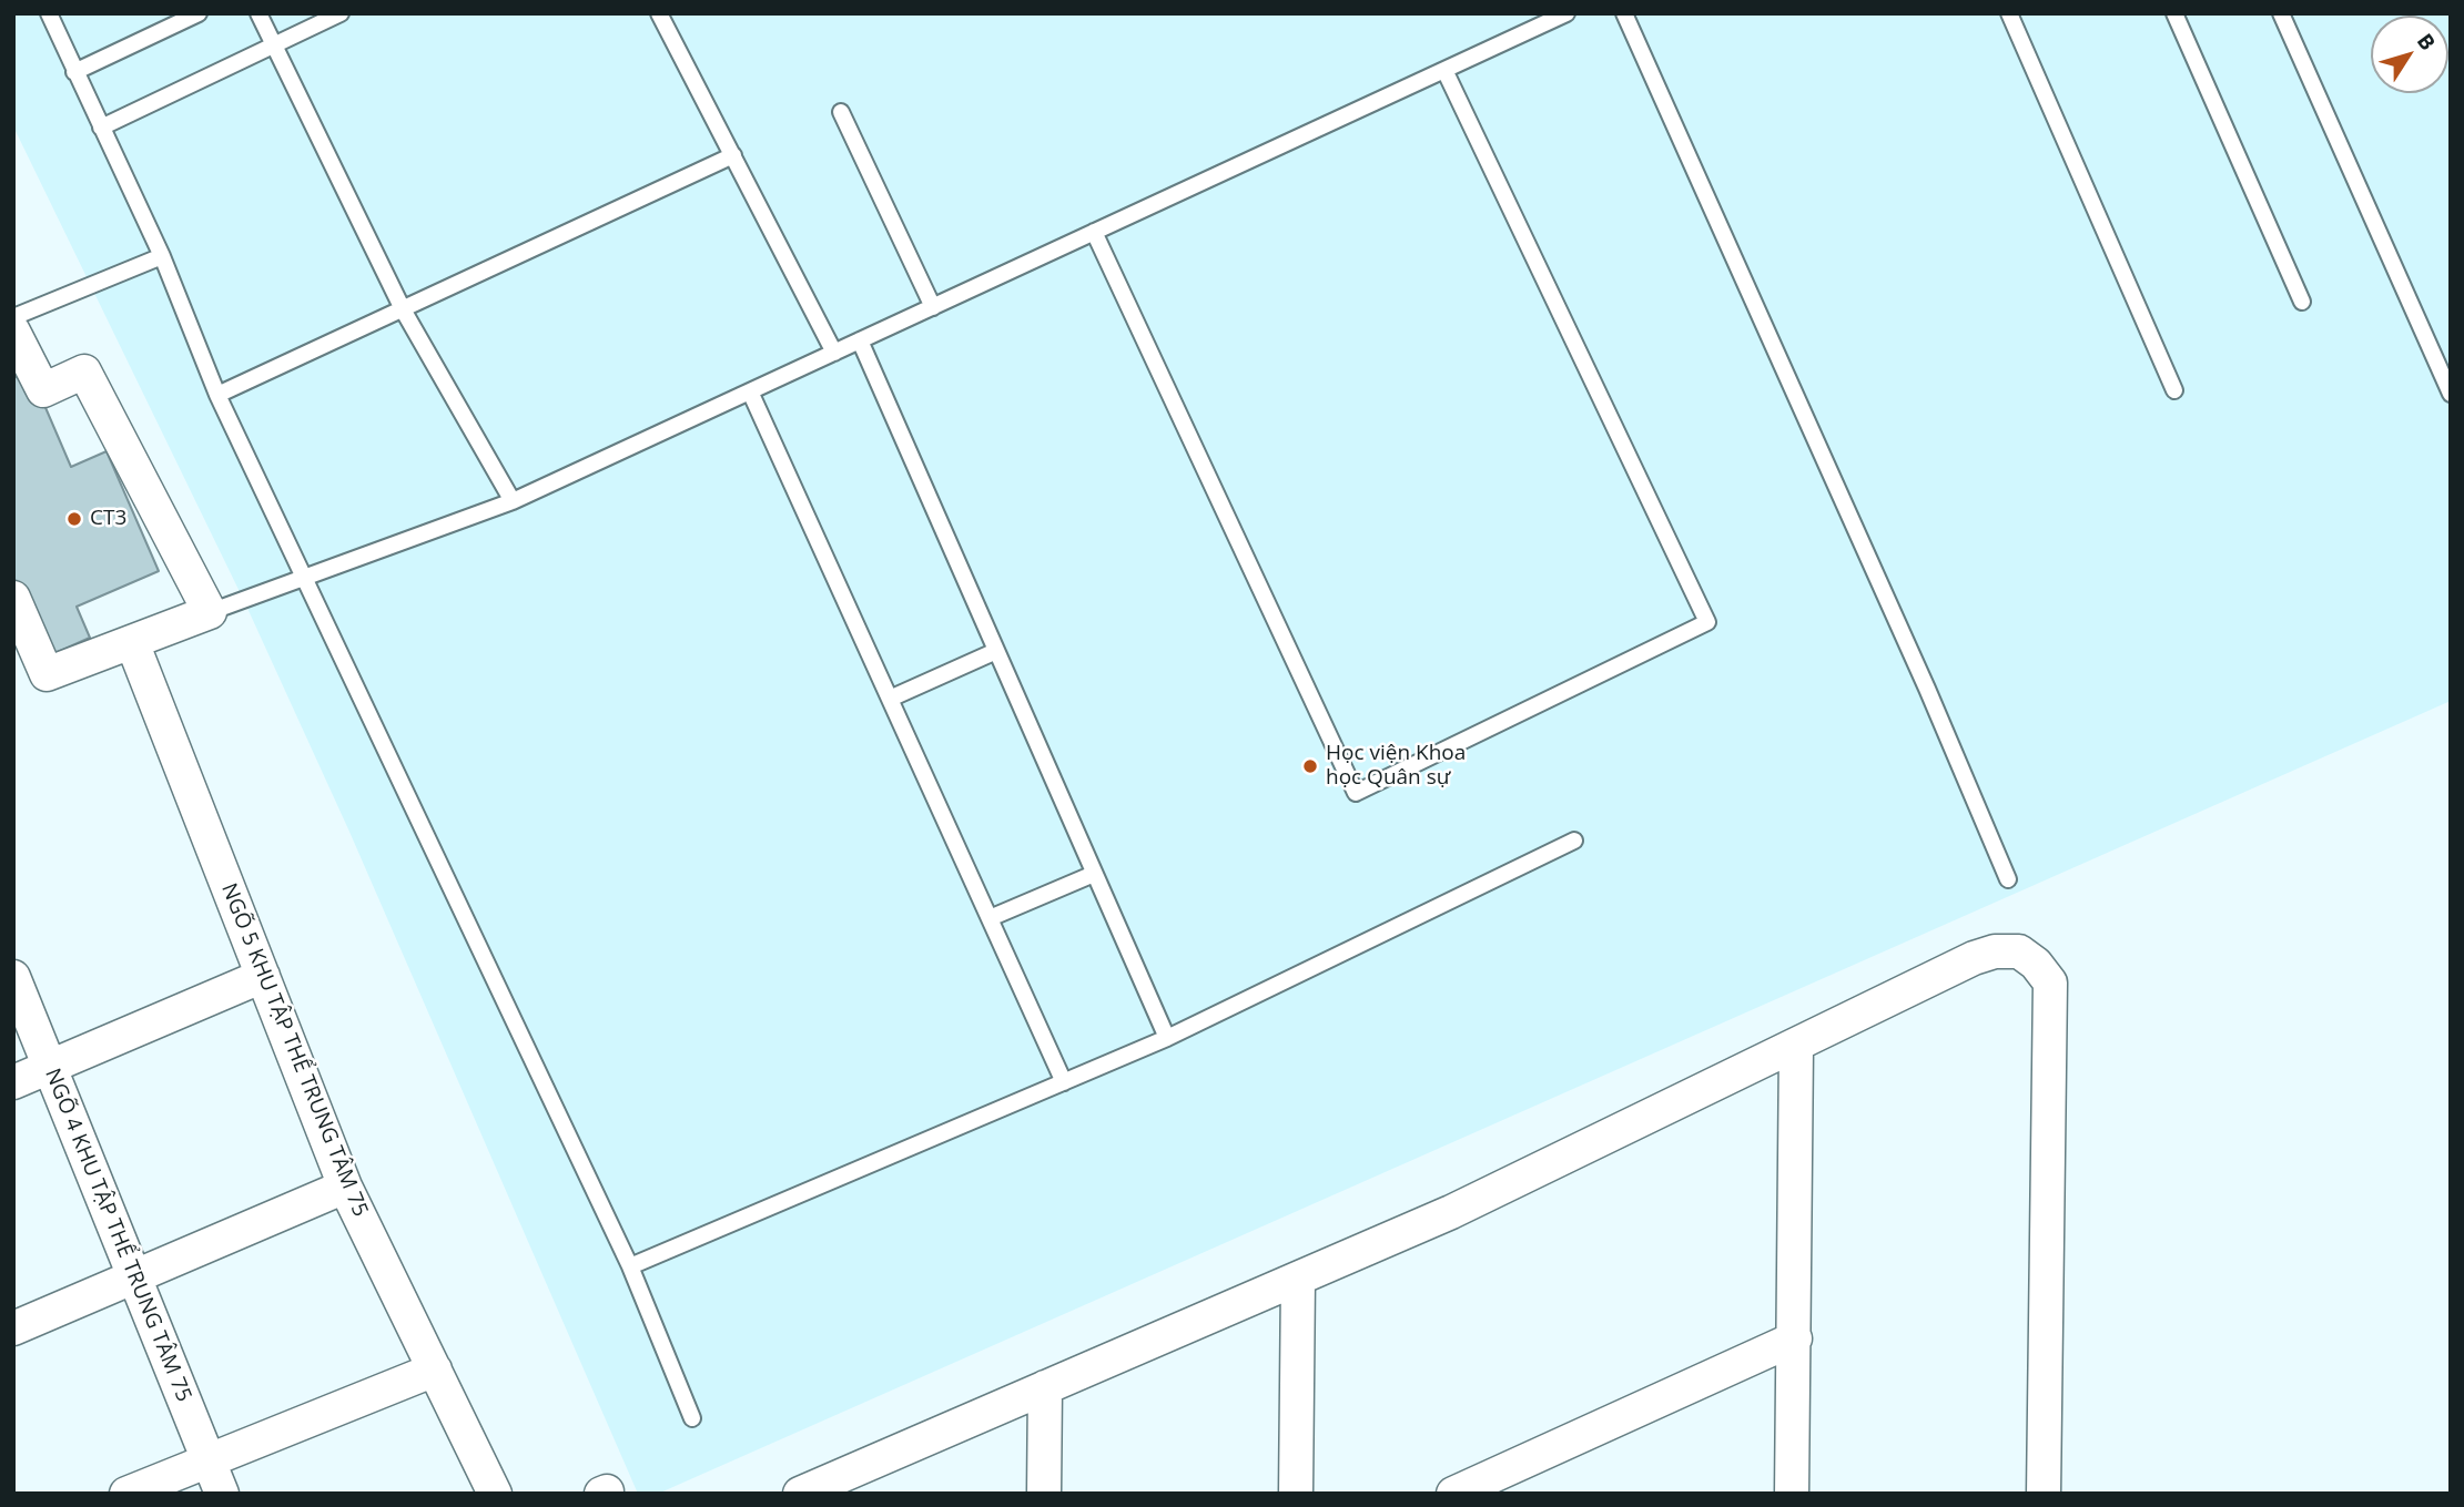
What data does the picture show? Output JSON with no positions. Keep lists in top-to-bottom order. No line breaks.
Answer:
{"streets":{"street":["NGÕ 5 KHU TẬP THỂ TRUNG TÂM 75","NGÕ 4 KHU TẬP THỂ TRUNG TÂM 75"]},"places":["CT3","Học viện Khoa học Quân sự"],"north":"top right"}
